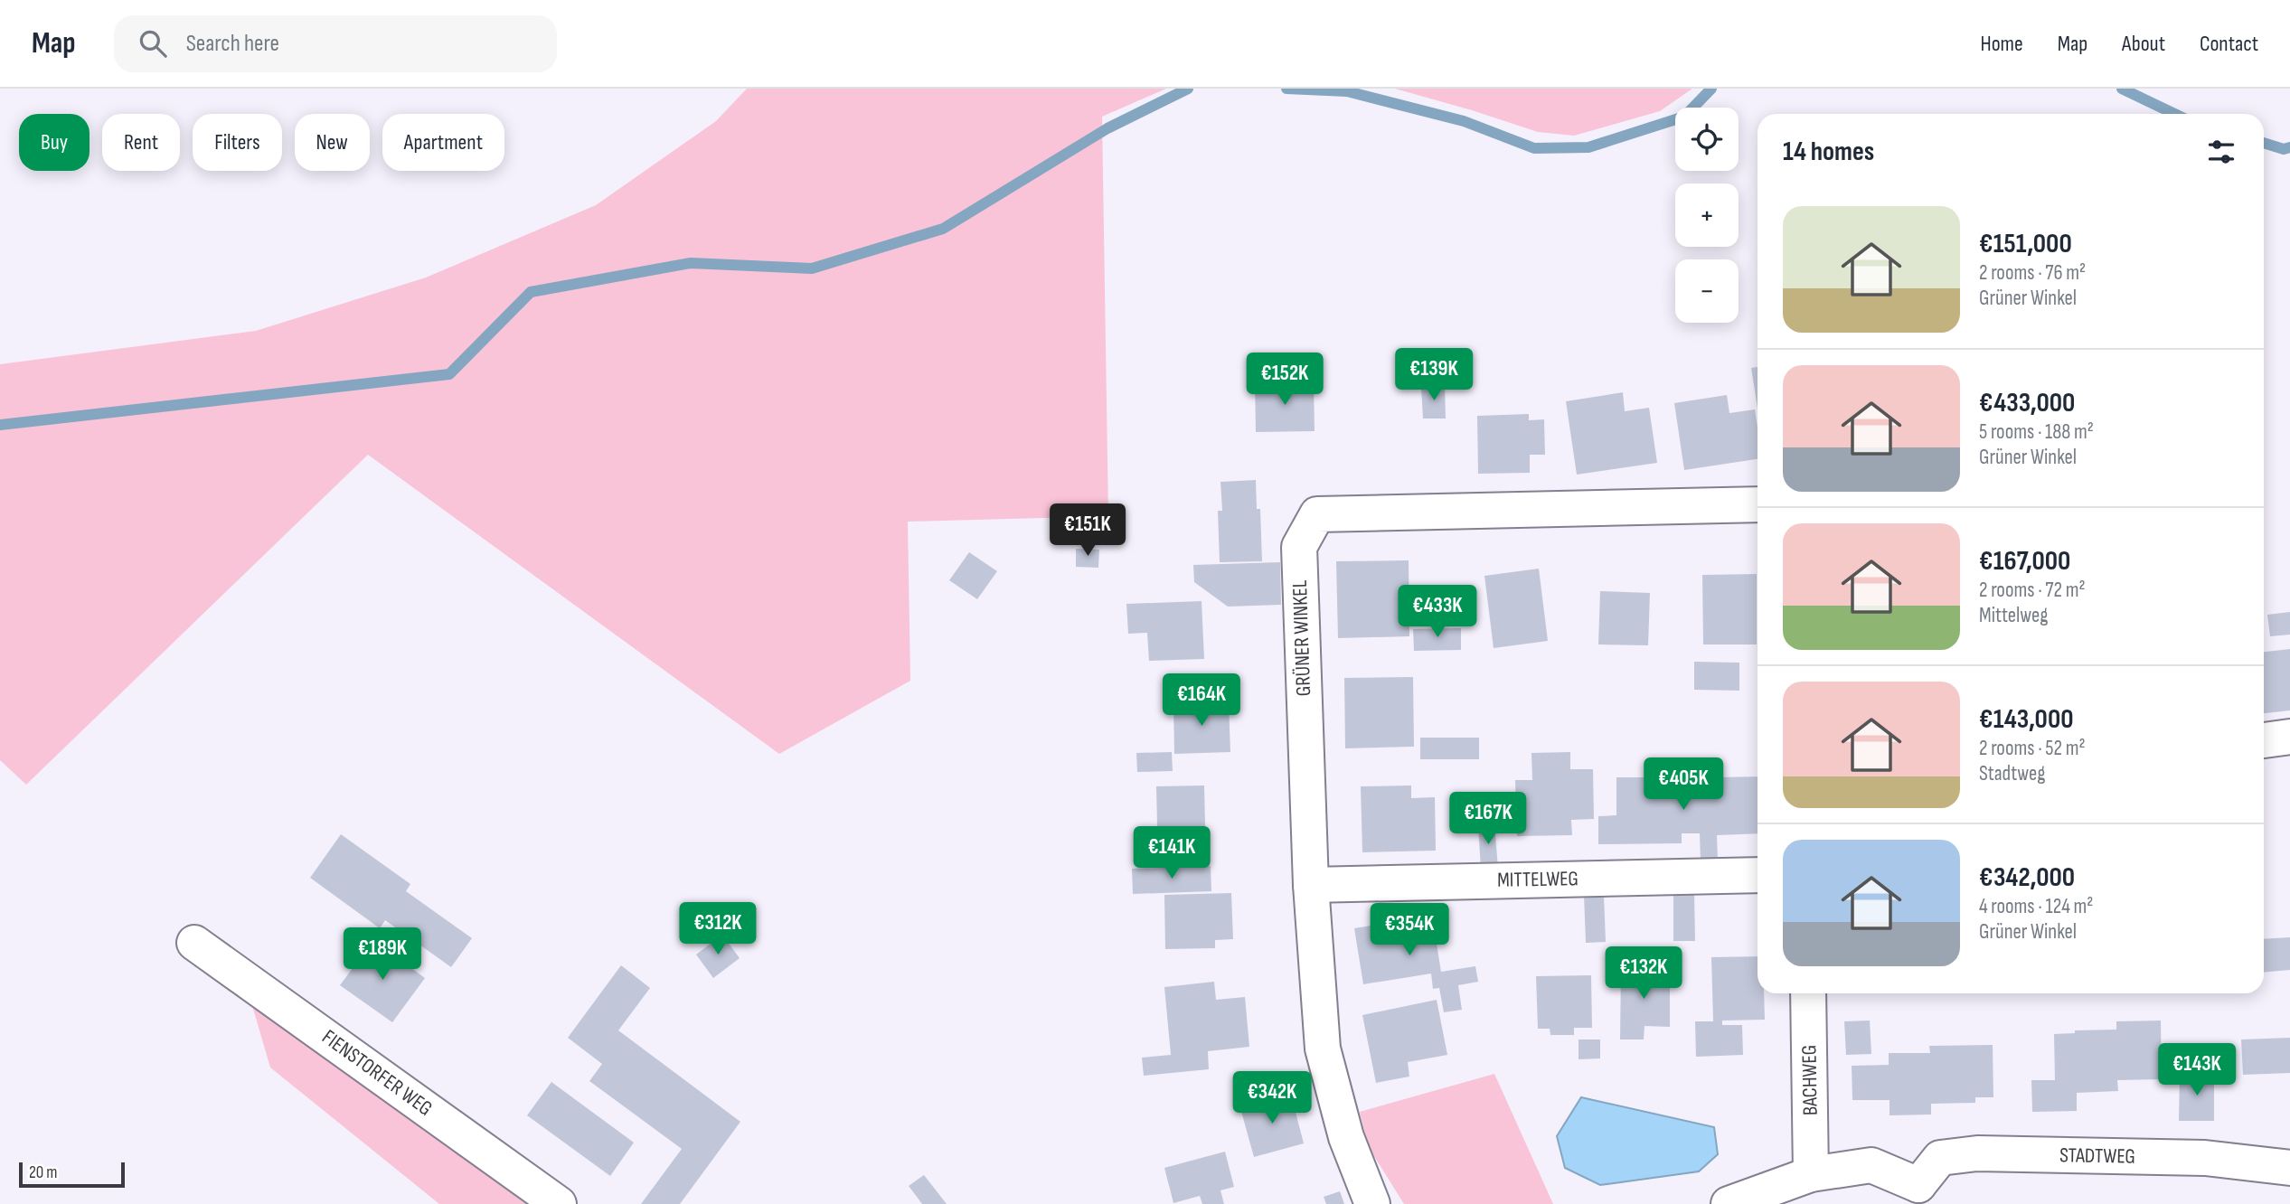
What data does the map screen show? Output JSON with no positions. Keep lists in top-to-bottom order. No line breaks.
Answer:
{"streets":{"street":["GRÜNER WINKEL","MITTELWEG","FIENSTORFER WEG","BACHWEG","STADTWEG"]},"crossings":[["GRÜNER WINKEL","MITTELWEG"]],"scale_bar":"20 m","page":{"header":"Map","search":"Search here","nav":["Home","Map","About","Contact"],"map_buttons":["+","−"],"chip":["Buy","Rent","Filters","New","Apartment"],"heading":"14 homes","list":[{"name":"€151,000","note":"2 rooms · 76 m² · Grüner Winkel"},{"name":"€433,000","note":"5 rooms · 188 m² · Grüner Winkel"},{"name":"€167,000","note":"2 rooms · 72 m² · Mittelweg"},{"name":"€143,000","note":"2 rooms · 52 m² · Stadtweg"},{"name":"€342,000","note":"4 rooms · 124 m² · Grüner Winkel"}],"price":["€139K","€152K","€151K","€433K","€164K","€405K","€167K","€141K","€312K","€354K","€189K","€132K","€143K","€342K"],"scale":"20 m"}}
